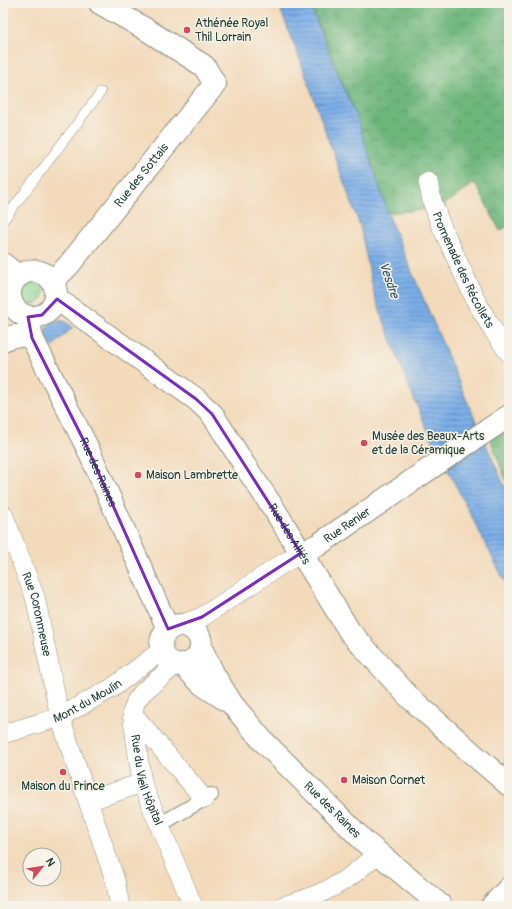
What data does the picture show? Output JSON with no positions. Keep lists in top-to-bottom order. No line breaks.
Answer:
{"streets":{"street":["Rue des Sottais","Promenade des Récollets","Rue des Raines","Rue Renier","Rue des Alliés","Rue Coronmeuse","Mont du Moulin","Rue du Vieil Hôpital"]},"crossings":[["Rue des Sottais","Rue des Raines"],["Rue des Sottais","Rue des Alliés"],["Rue des Raines","Rue Renier"],["Rue des Raines","Rue des Alliés"],["Rue des Raines","Mont du Moulin"],["Rue Renier","Rue des Alliés"],["Rue Renier","Mont du Moulin"],["Rue Coronmeuse","Mont du Moulin"]],"water":["Vesdre"],"places":["Athénée Royal Thil Lorrain","Musée des Beaux-Arts et de la Céramique","Maison Lambrette","Maison du Prince","Maison Cornet"],"north":"top right"}
